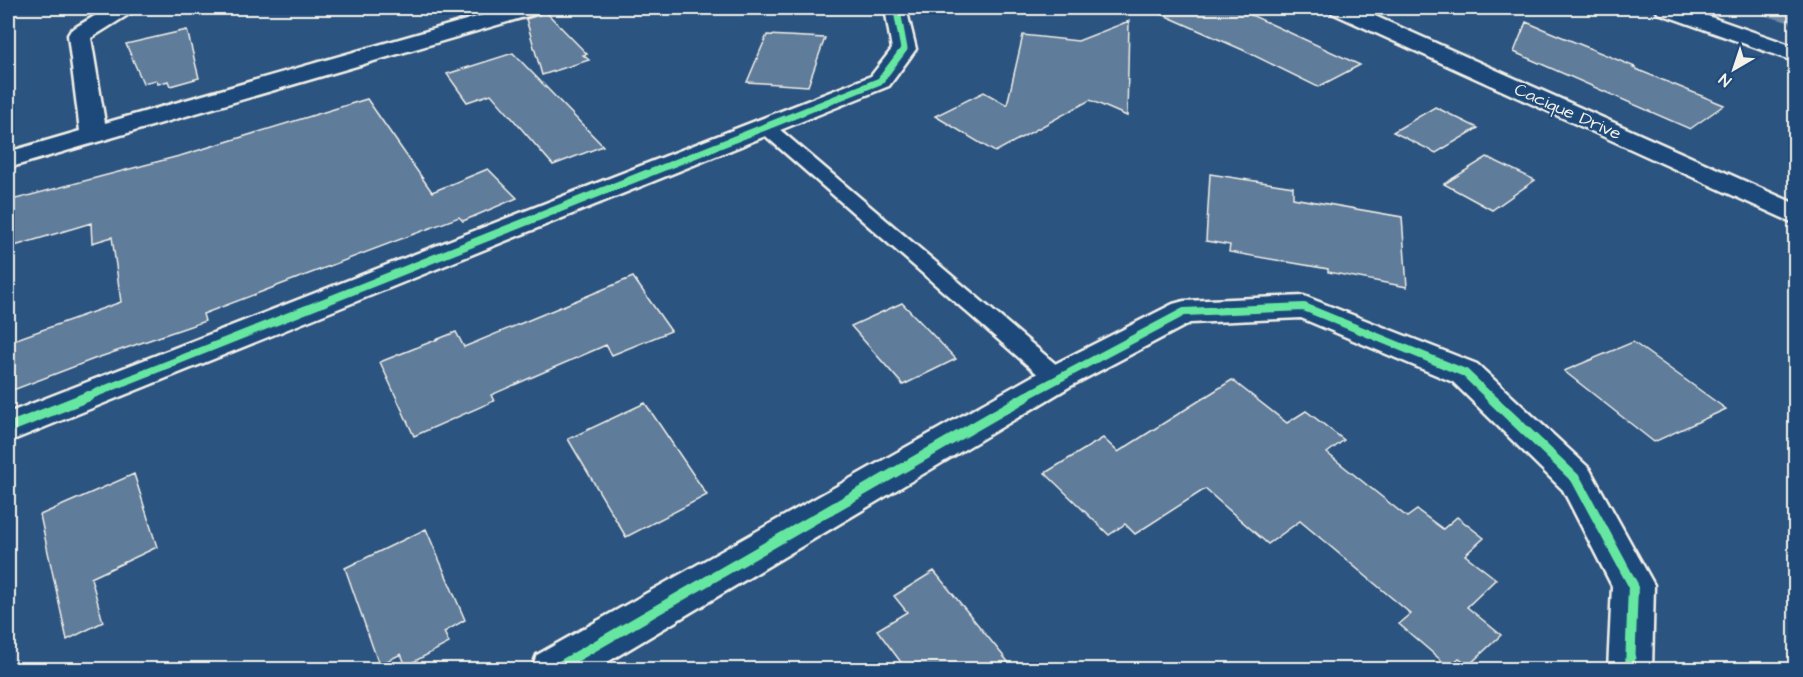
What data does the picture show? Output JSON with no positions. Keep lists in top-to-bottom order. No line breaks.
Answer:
{"streets":{"street":["Cacique Drive"]},"north":"bottom left"}
